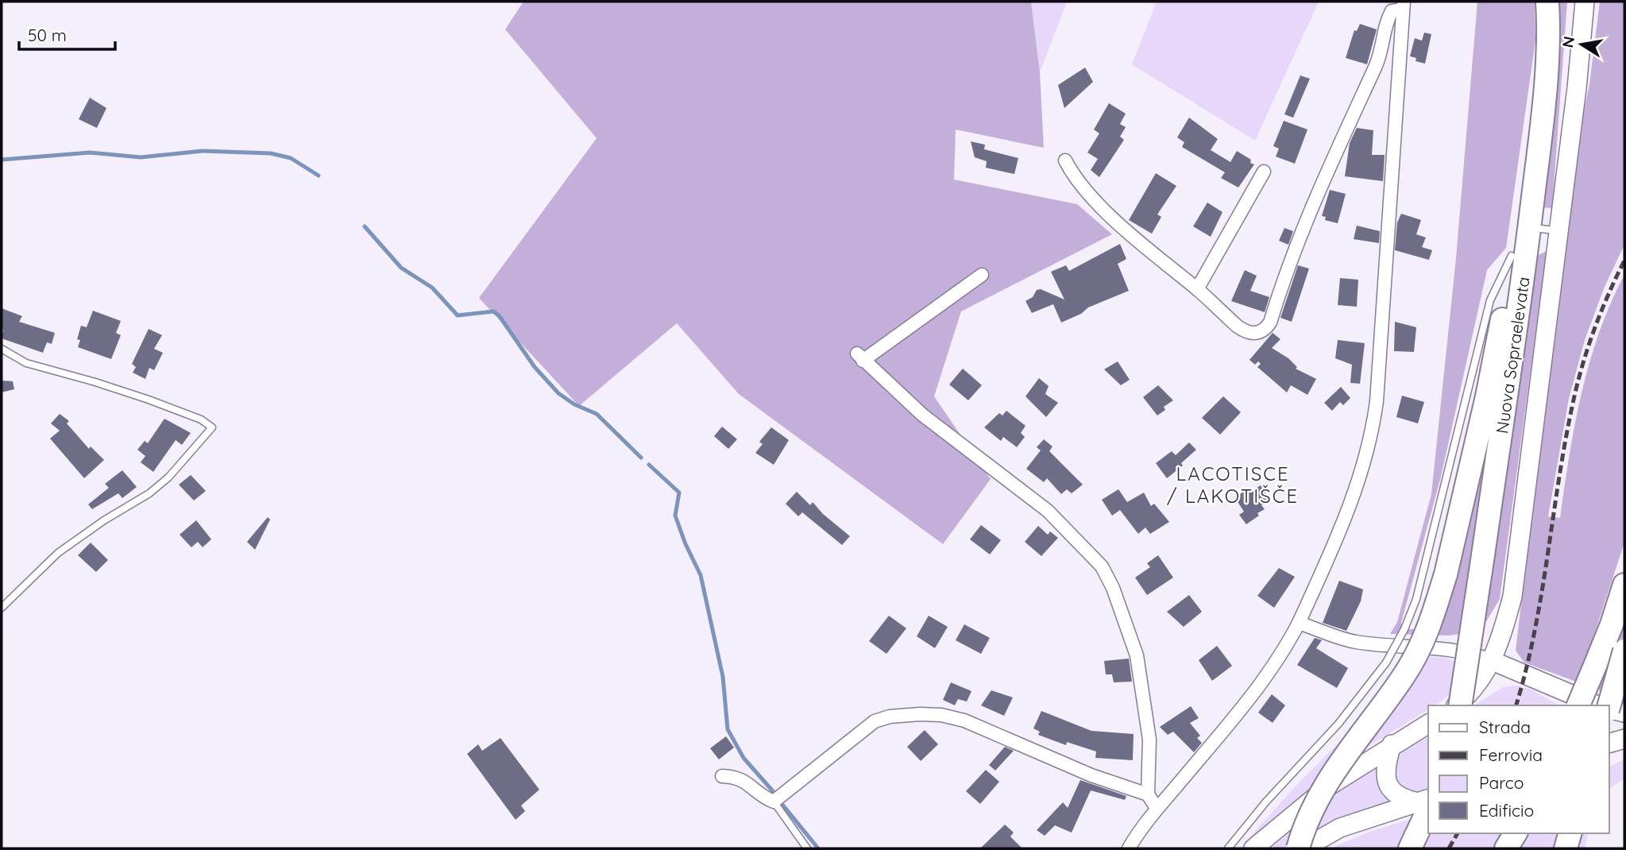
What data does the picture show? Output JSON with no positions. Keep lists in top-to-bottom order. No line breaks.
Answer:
{"streets":{"highway":["Nuova Sopraelevata"]},"districts":["LACOTISCE / LAKOTIŠČE"],"legend":["Strada","Ferrovia","Parco","Edificio"],"scale_bar":"50 m","north":"left"}
